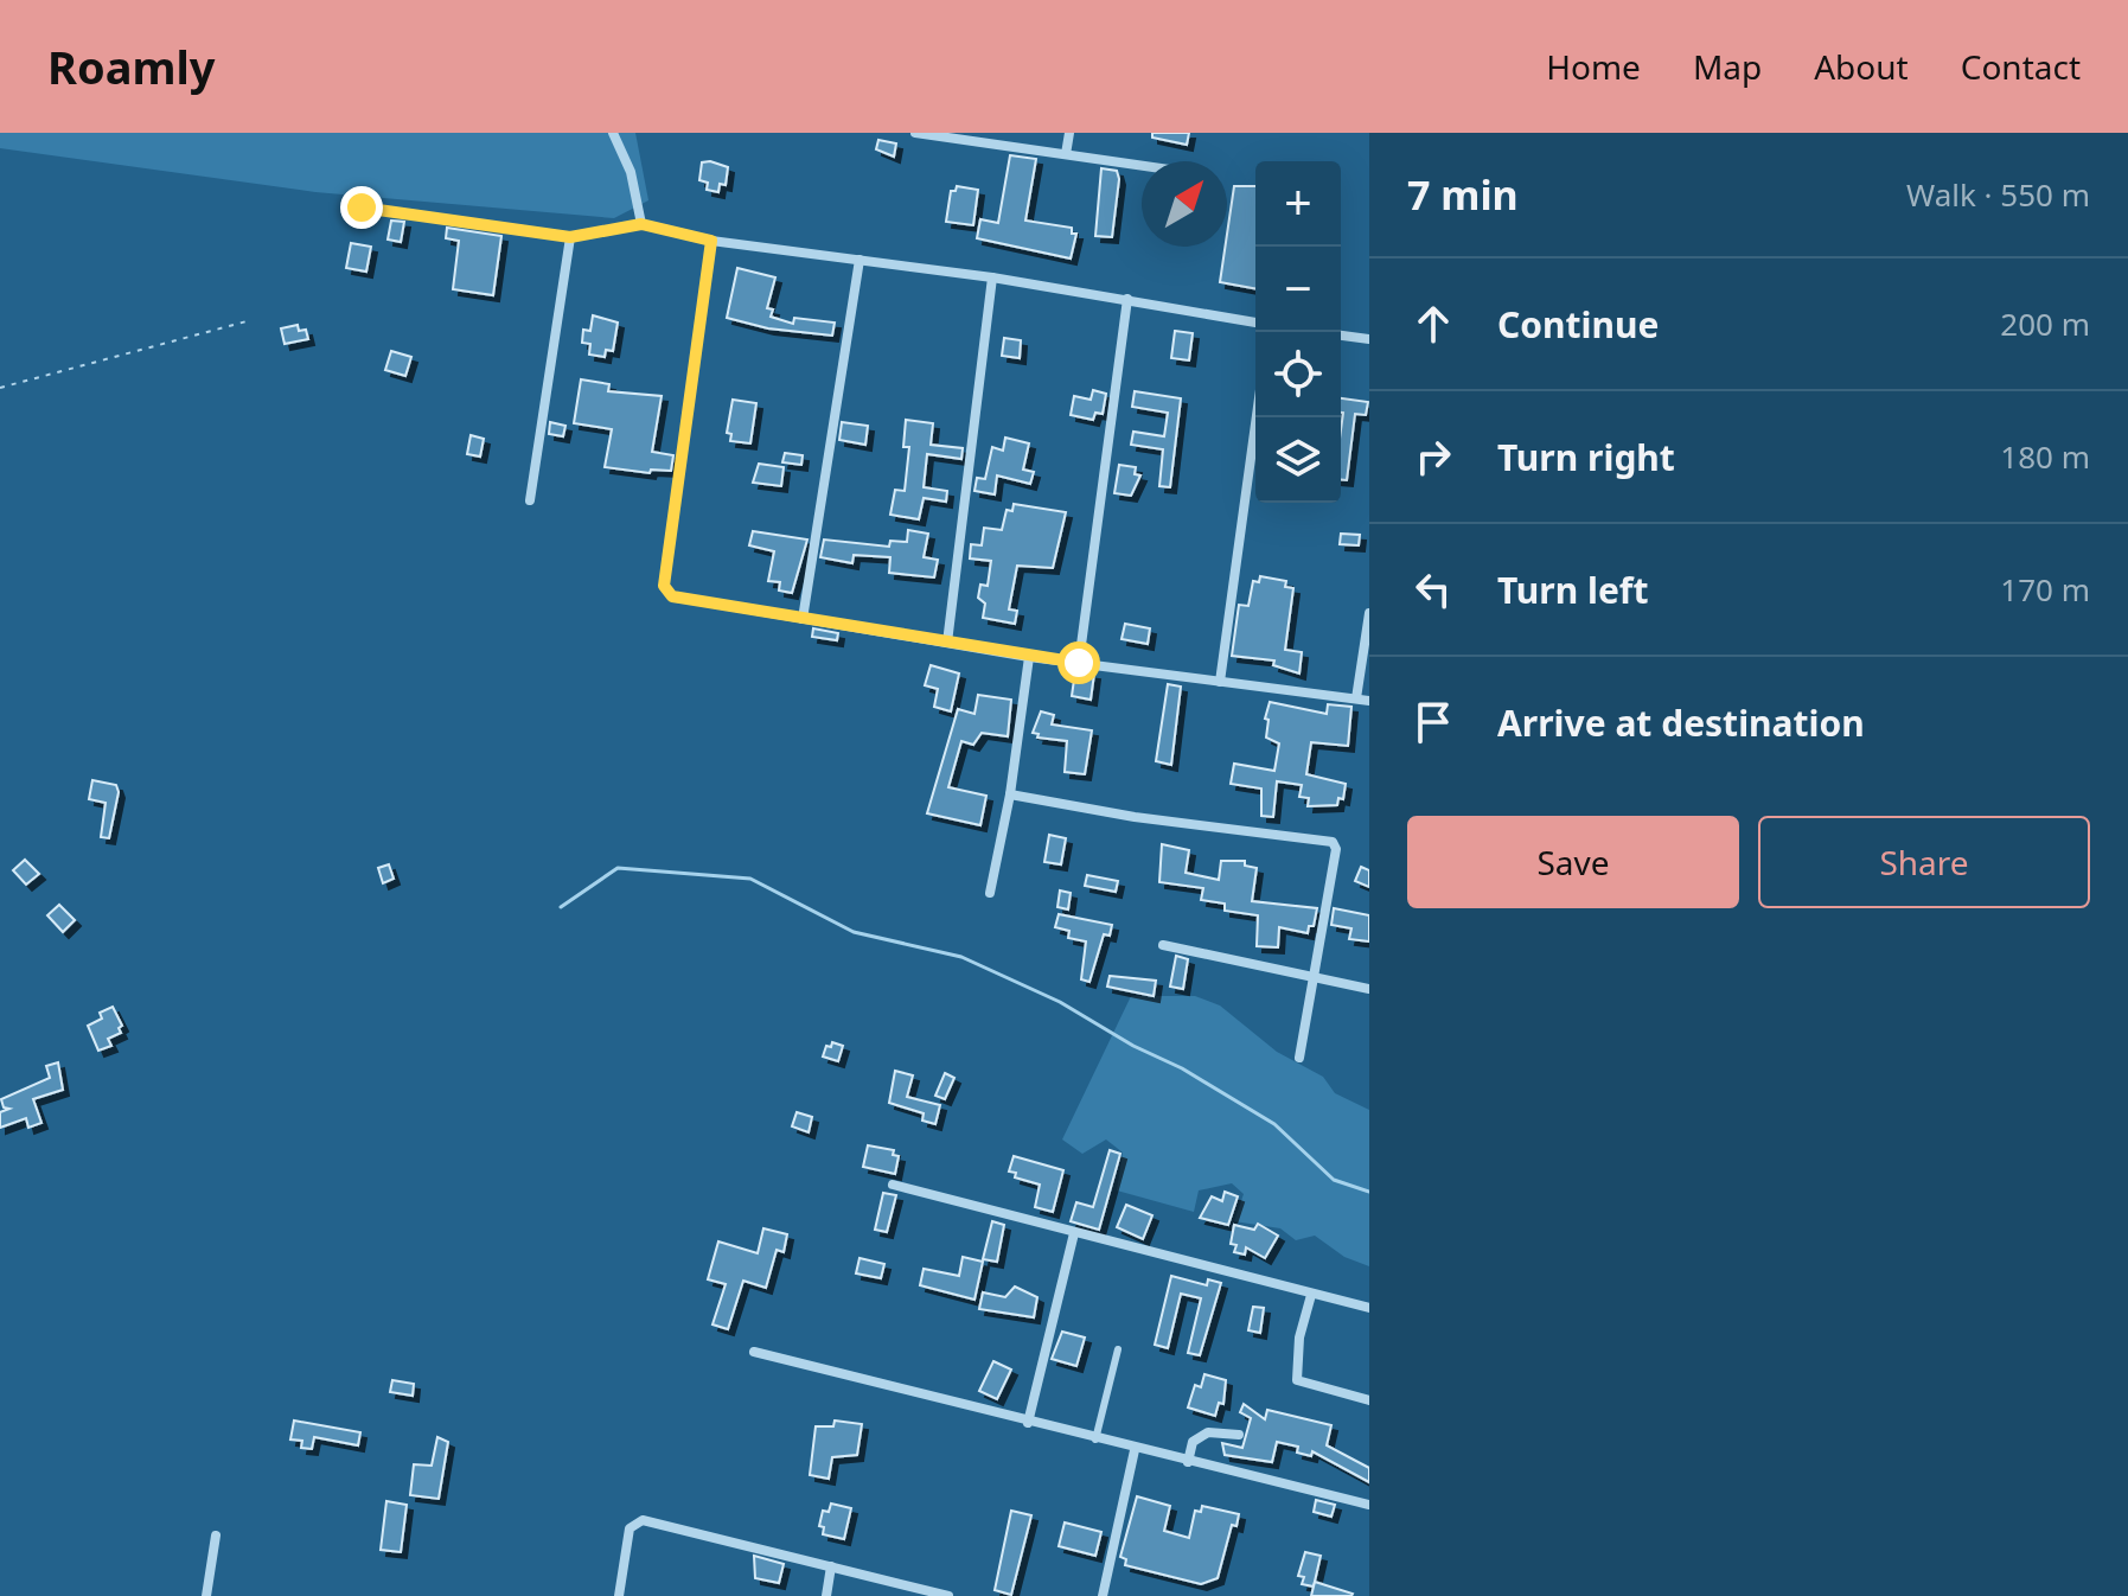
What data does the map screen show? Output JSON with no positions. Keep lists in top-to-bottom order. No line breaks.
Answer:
{"north":"top right","page":{"header":"Roamly","nav":["Home","Map","About","Contact"],"heading":["7 min","Walk · 550 m"],"map_buttons":["+","−"],"list":[["Continue","200 m"],["Turn right","180 m"],["Turn left","170 m"],"Arrive at destination"],"buttons":["Save","Share"]}}
